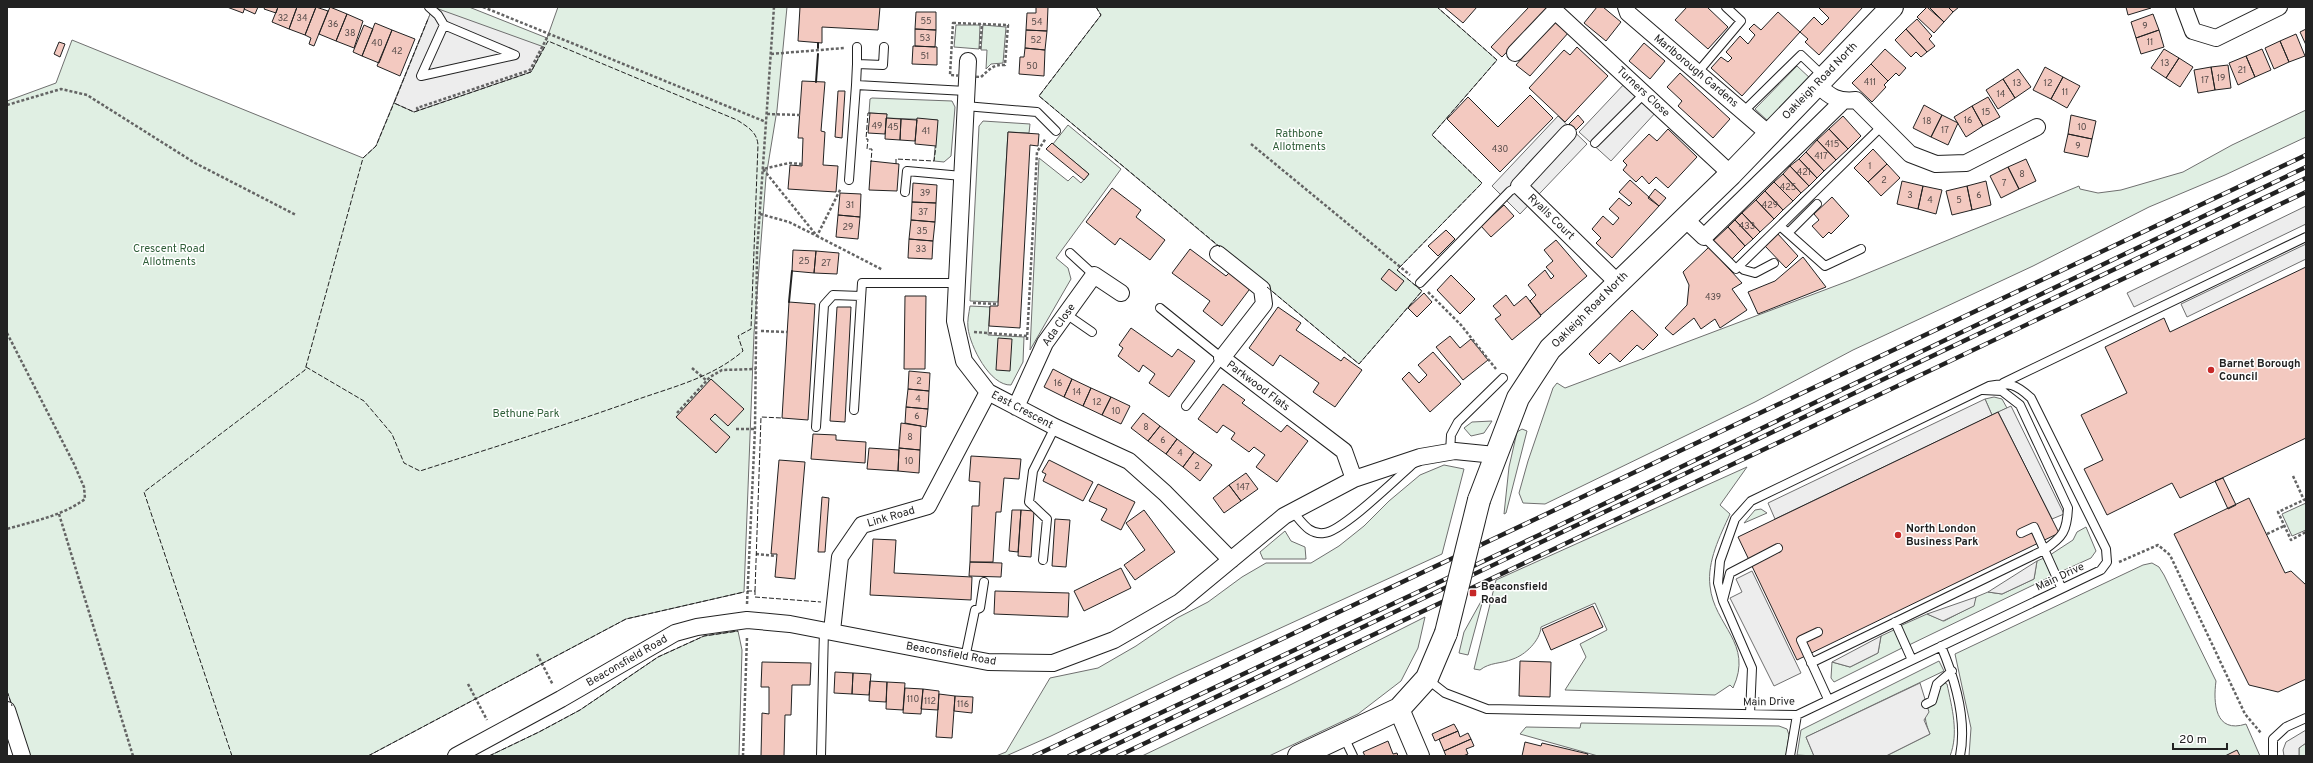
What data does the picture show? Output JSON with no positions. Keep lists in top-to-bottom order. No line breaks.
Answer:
{"streets":{"main road":["Oakleigh Road North"],"street":["Marlborough Gardens","Turners Close","Ryalls Court","Ada Close","Parkwood Flats","East Crescent","Link Road","Beaconsfield Road"],"lane":["Main Drive"]},"crossings":[["Marlborough Gardens","Oakleigh Road North"],["Oakleigh Road North","Turners Close"],["Oakleigh Road North","Ryalls Court"],["Oakleigh Road North","Main Drive"],["Oakleigh Road North","Beaconsfield Road"],["Ada Close","East Crescent"],["Parkwood Flats","Beaconsfield Road"],["East Crescent","Link Road"],["East Crescent","Beaconsfield Road"],["Link Road","Beaconsfield Road"]],"parks":["Rathbone Allotments","Crescent Road Allotments","Bethune Park"],"places":{"other":["Barnet Borough Council","North London Business Park"],"transit":["Beaconsfield Road"]},"house_numbers":["32","34","55","54","36","9","38","53","52","11","40","42","51","13","50","21","19","17","411","13","12","11","14","15","16","18","49","45","10","17","41","415","9","430","417","1","421","8","2","7","425","39","3","6","4","5","31","429","37","433","29","35","33","25","27","439","2","16","14","4","12","10","6","8","8","6","4","10","2","147","110","112","116"],"scale_bar":"20 m"}
